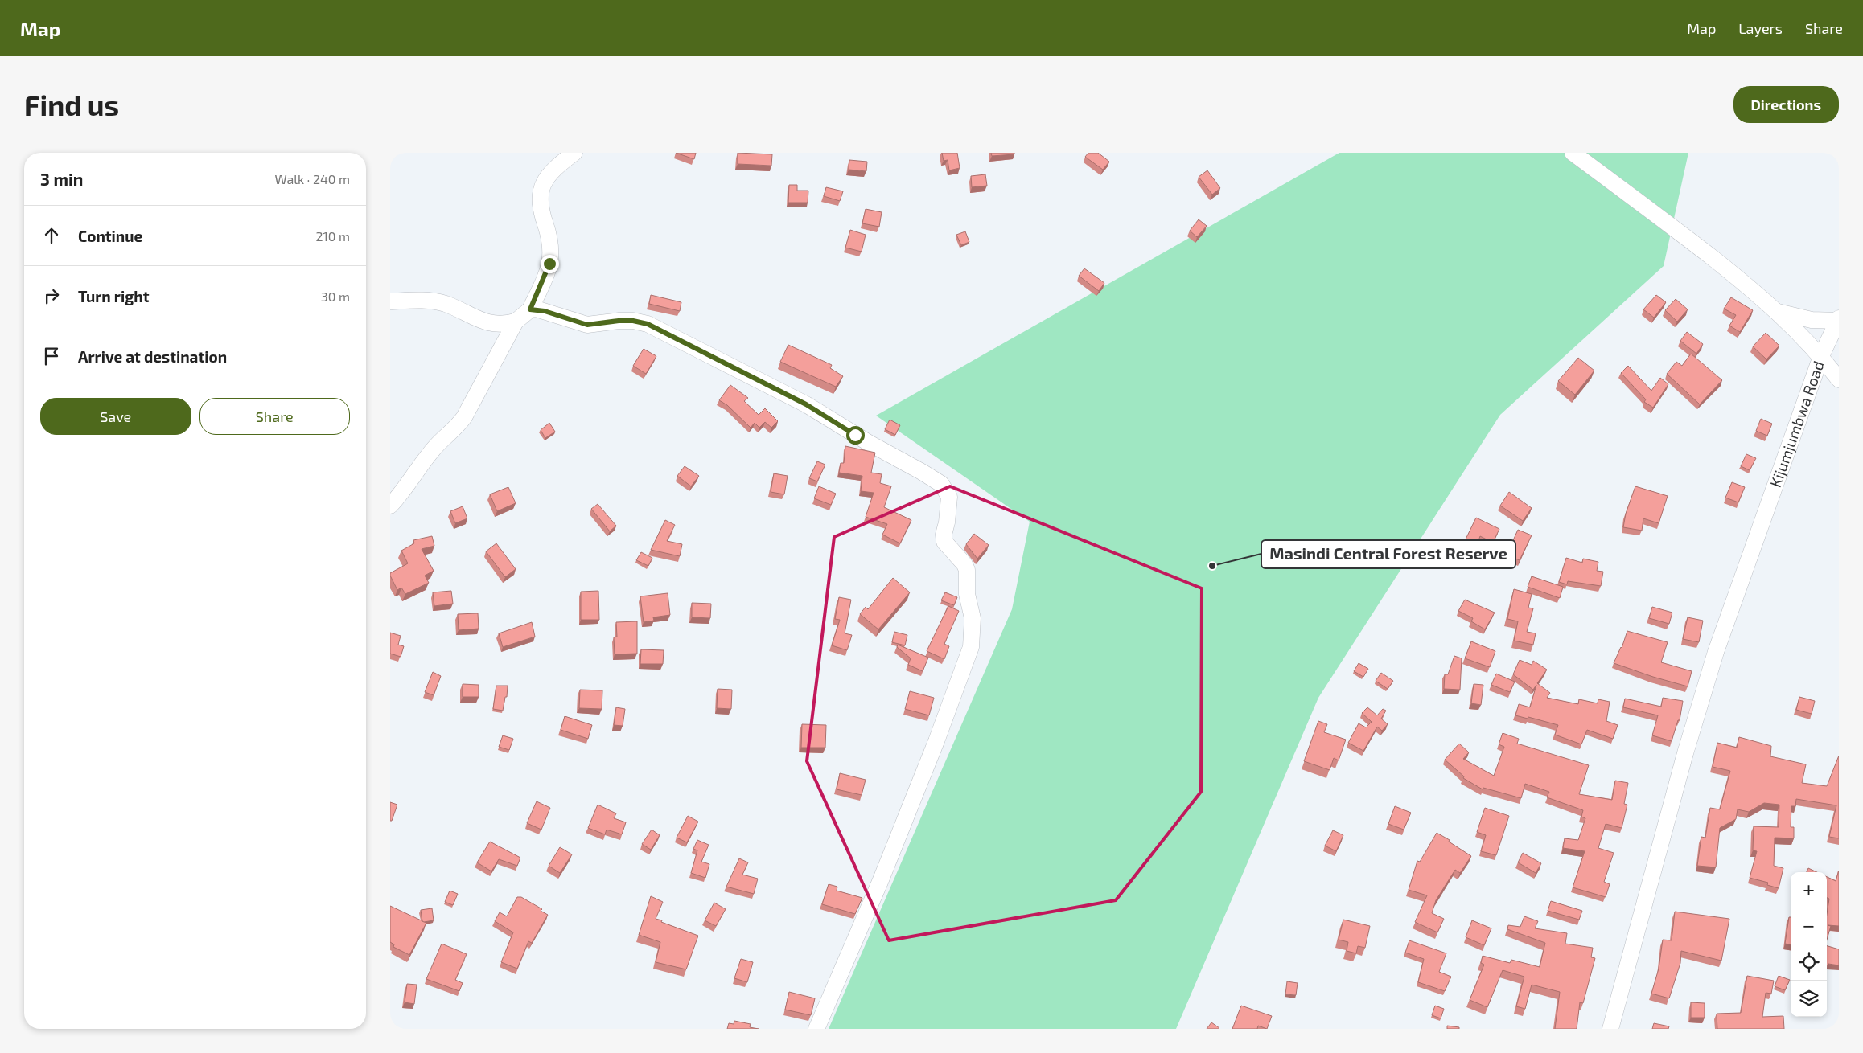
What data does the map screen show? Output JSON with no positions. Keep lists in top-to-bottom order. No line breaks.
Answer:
{"streets":{"street":["Kijumjumbwa Road"]},"places":["Masindi Central Forest Reserve"],"page":{"header":"Map","nav":["Map","Layers","Share"],"buttons":["Directions",["Save","Share"]],"title":"Find us","heading":["3 min","Walk · 240 m"],"list":[["Continue","210 m"],["Turn right","30 m"],"Arrive at destination"],"map_buttons":["+","−"]}}
